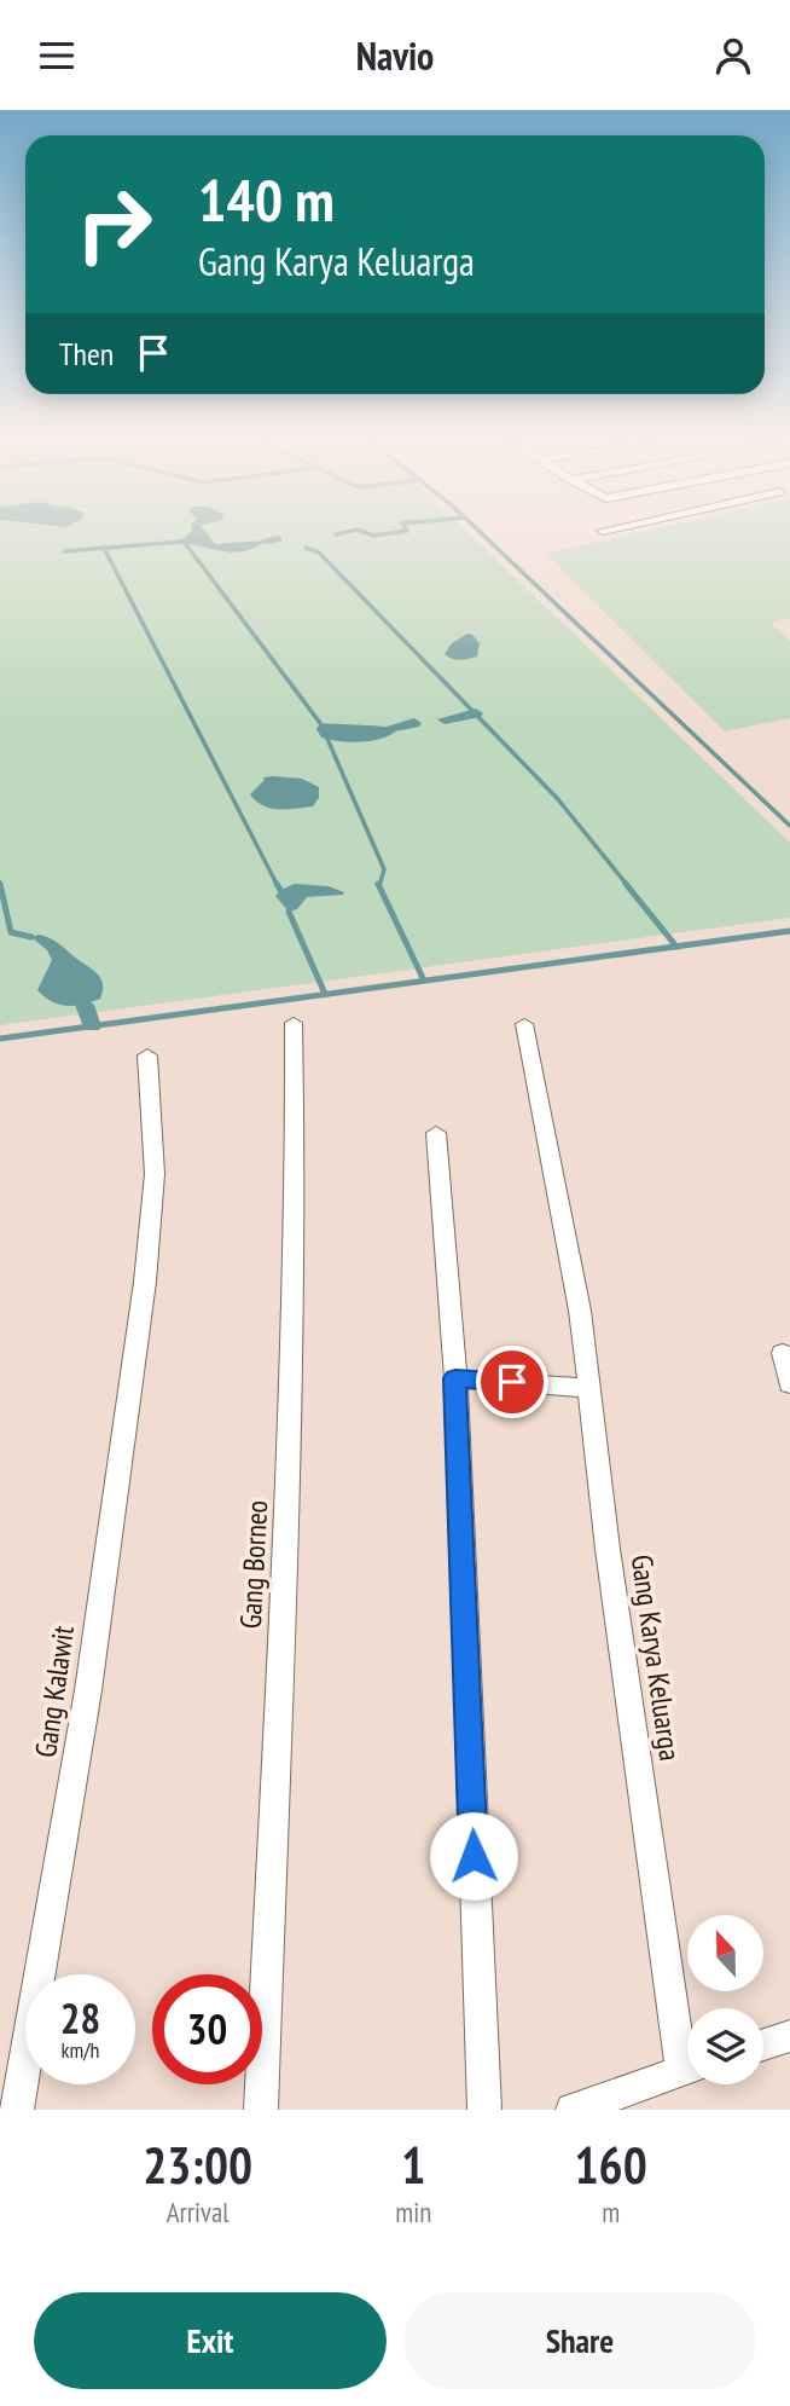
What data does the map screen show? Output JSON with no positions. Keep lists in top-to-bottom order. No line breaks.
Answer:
{"streets":{"street":["Gang Borneo","Gang Karya Keluarga","Gang Kalawit"]},"north":"top","page":{"header":"Navio","turn":["140 m","Gang Karya Keluarga"],"then":"Then","speed":"28 km/h","limit":"30","eta":["23:00","Arrival","1","min","160","m"],"buttons":["Exit","Share"]}}
